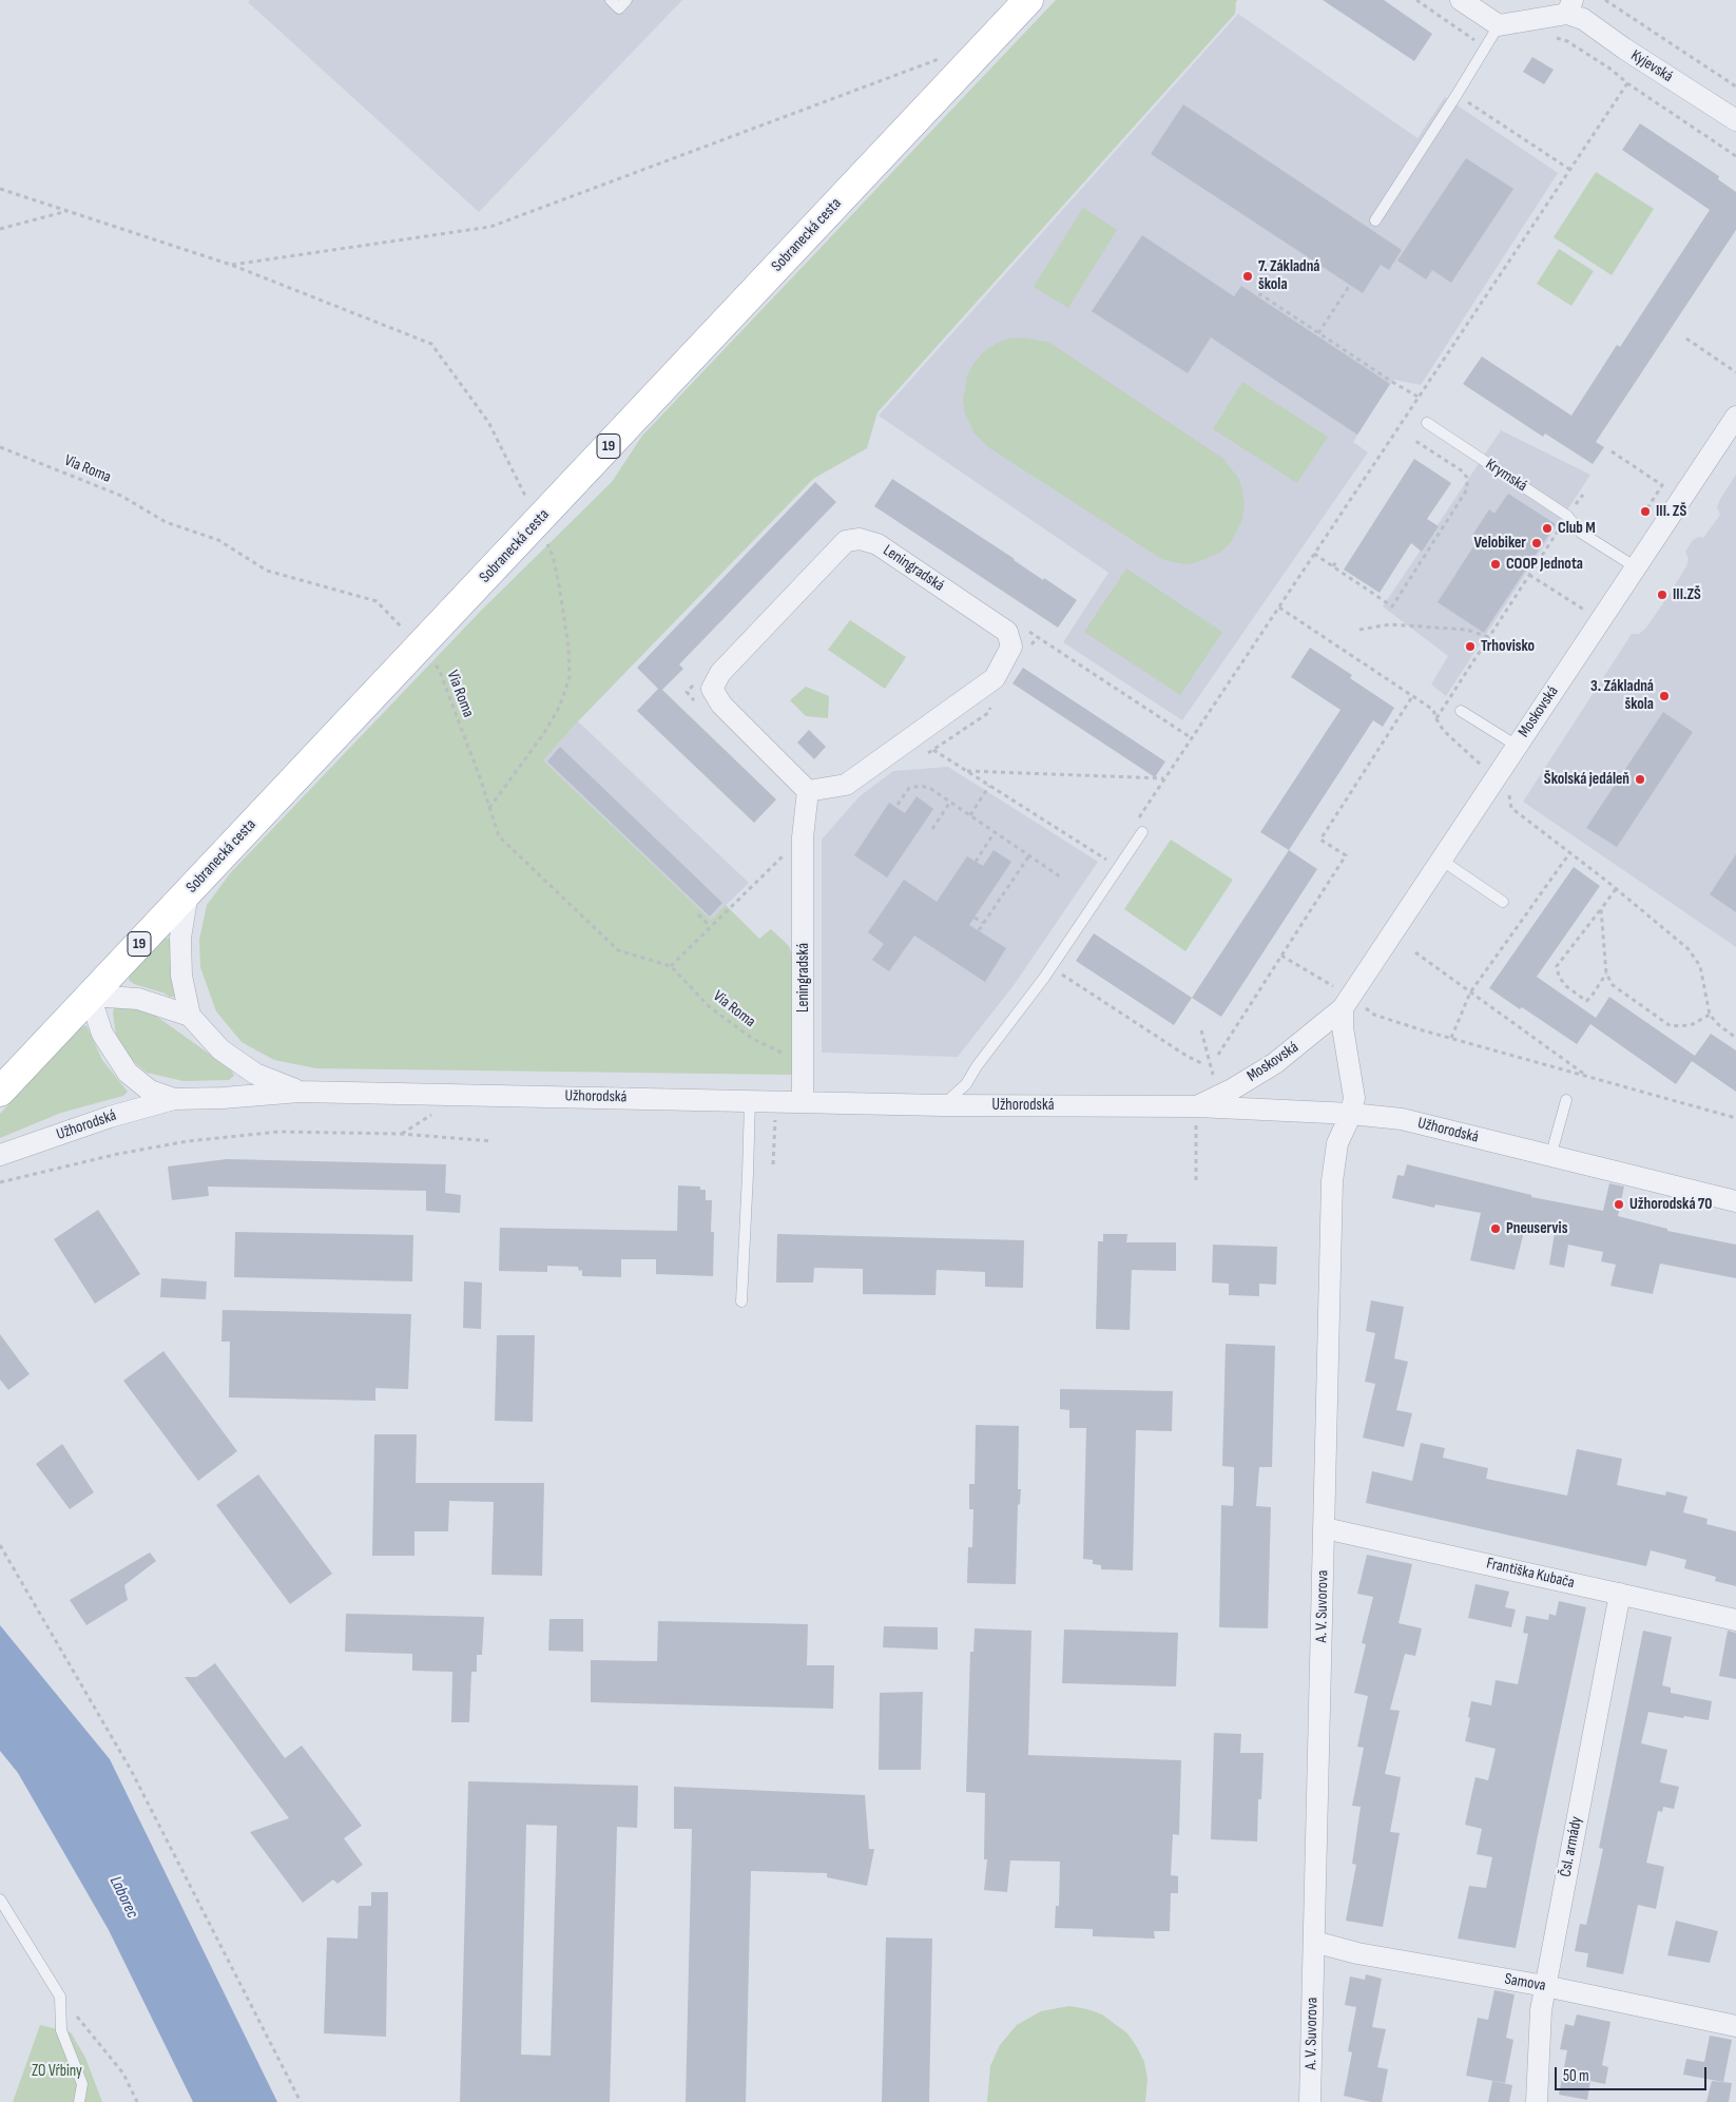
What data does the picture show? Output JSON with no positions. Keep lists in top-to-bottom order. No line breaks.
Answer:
{"streets":{"main road":["Sobranecká cesta","19"],"street":["Kyjevská","Leningradská","Moskovská","Užhorodská","Františka Kubača","A. V. Suvorova","Čsl. armády","Samova"],"lane":["Krymská"],"path":["Via Roma"]},"crossings":[["Sobranecká cesta","Via Roma"],["Sobranecká cesta","Užhorodská"],["Via Roma","Leningradská"],["Krymská","Moskovská"],["Leningradská","Užhorodská"],["Moskovská","Užhorodská"],["Užhorodská","A. V. Suvorova"],["Františka Kubača","A. V. Suvorova"],["Františka Kubača","Čsl. armády"],["A. V. Suvorova","Samova"],["Čsl. armády","Samova"]],"water":["Laborec"],"parks":["ZO Vŕbiny"],"places":["7. Základná škola","III. ZŠ","Club M","Velobiker","COOP Jednota","III.ZŠ","Trhovisko","3. Základná škola","Školská jedáleň","Užhorodská 70","Pneuservis"],"scale_bar":"50 m"}
